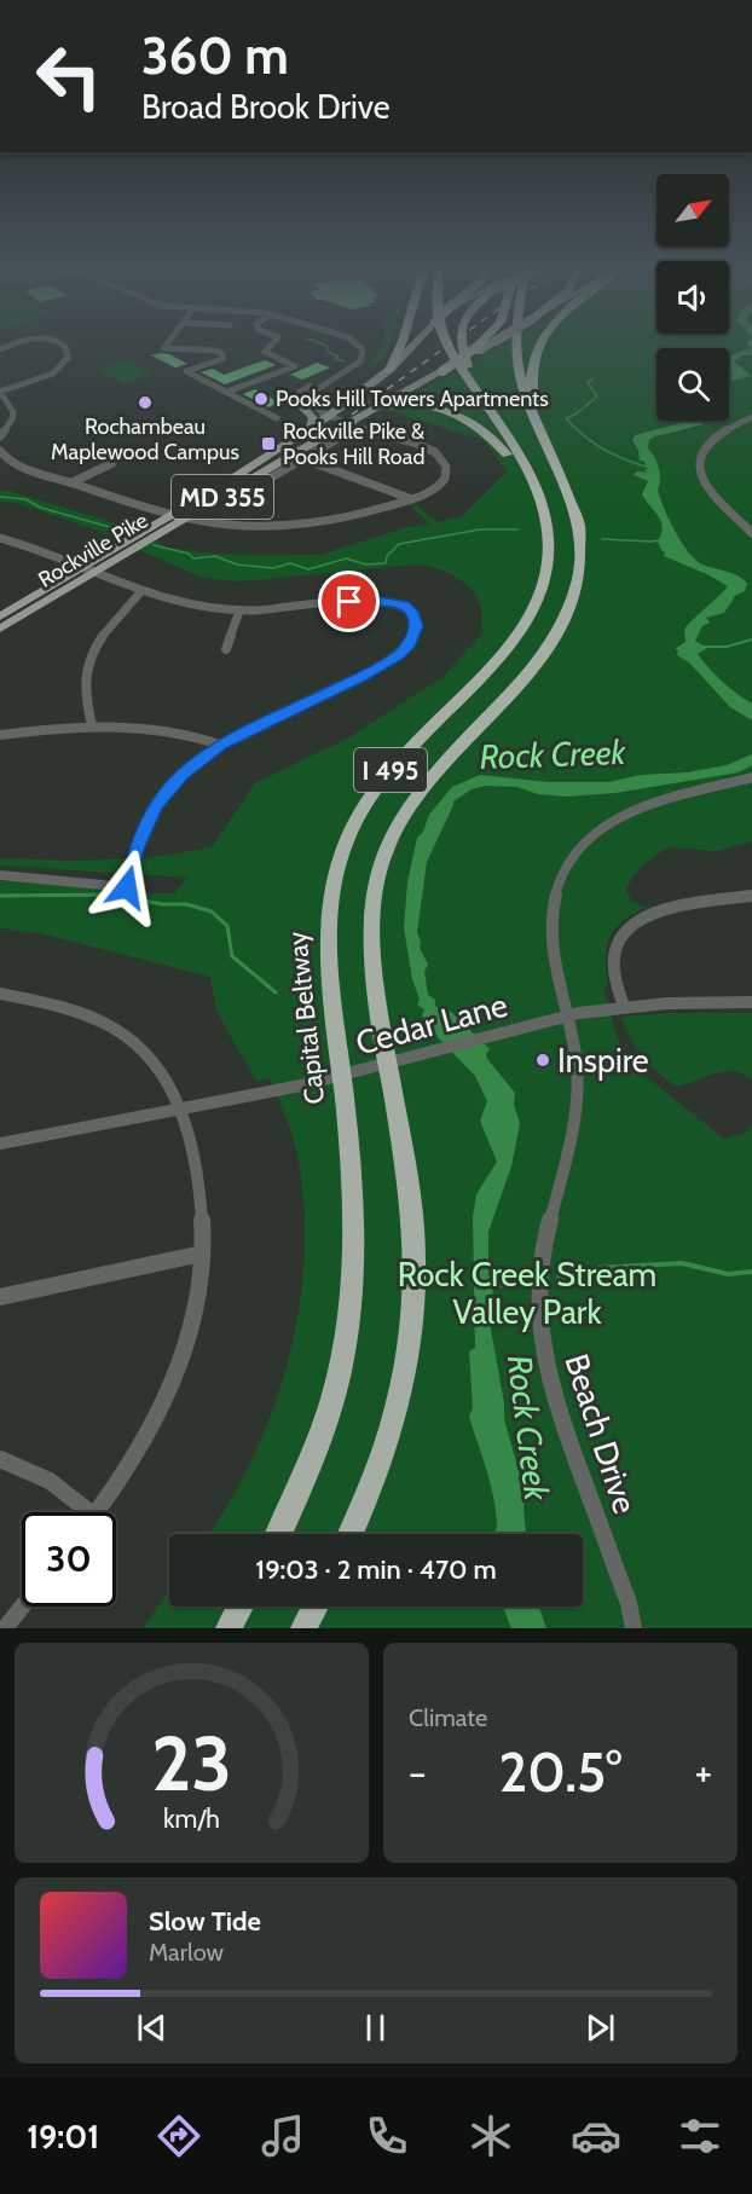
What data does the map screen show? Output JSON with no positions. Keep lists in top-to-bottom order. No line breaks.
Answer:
{"streets":{"highway":["I 495","Capital Beltway"],"main road":["MD 355","Rockville Pike"],"street":["Cedar Lane","Beach Drive"]},"crossings":[["Cedar Lane","Beach Drive"]],"water":["Rock Creek"],"parks":["Rock Creek Stream Valley Park"],"places":{"other":["Pooks Hill Towers Apartments","Rochambeau Maplewood Campus","Inspire"],"transit":["Rockville Pike & Pooks Hill Road"]},"north":"top right","page":{"turn":["360 m","Broad Brook Drive"],"limit":"30","trip":"19:03 · 2 min · 470 m","tile":"Climate","heat":["−","20.5°","+"],"song":["Slow Tide","Marlow"],"tabs":"19:01","gauge":["23","km/h"]}}
